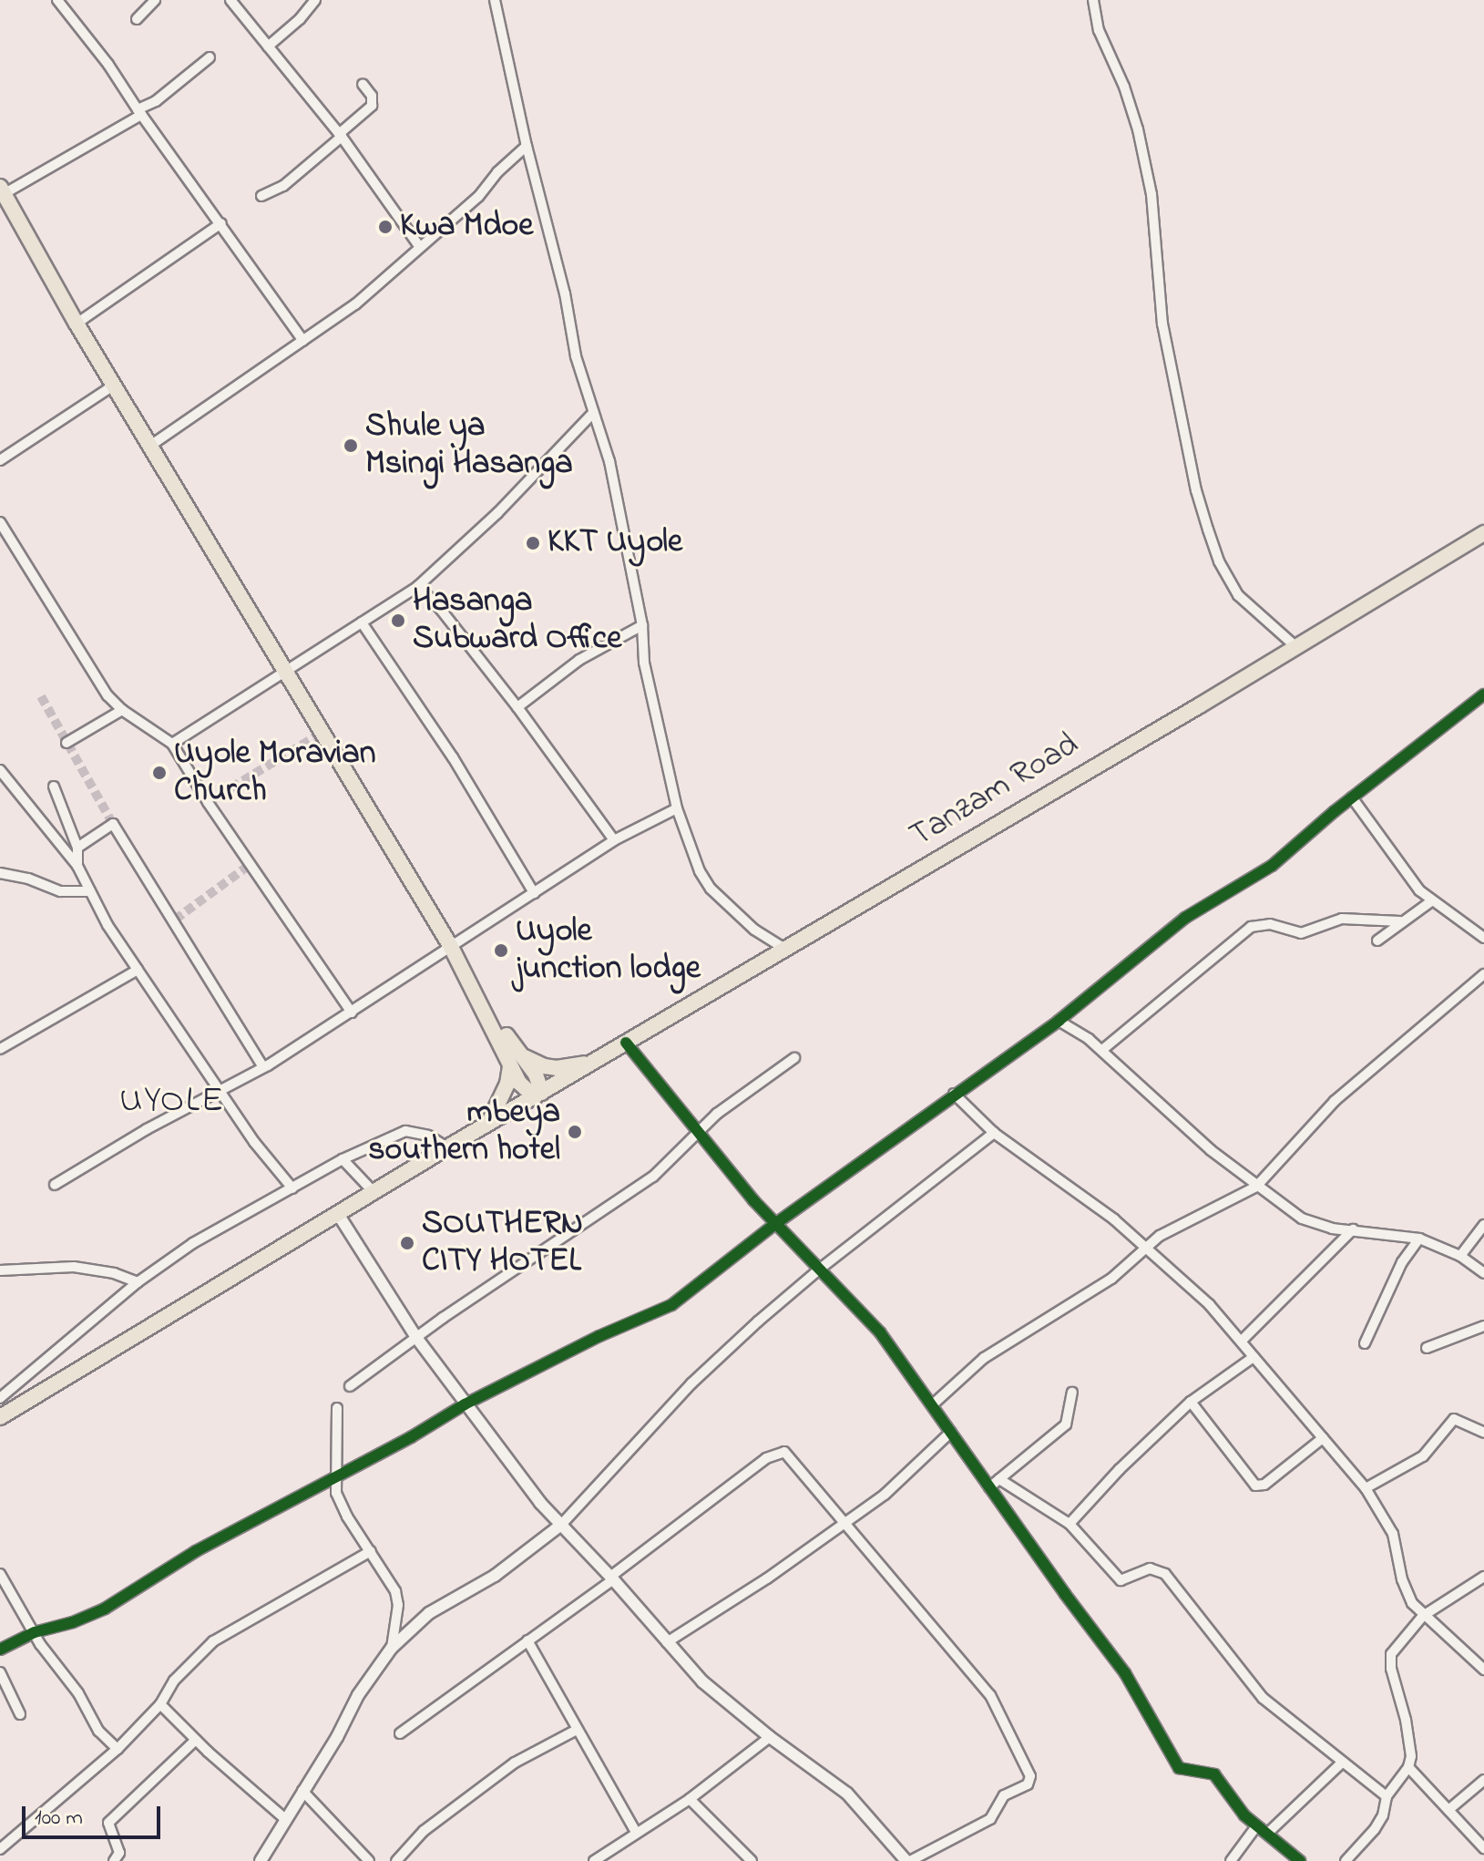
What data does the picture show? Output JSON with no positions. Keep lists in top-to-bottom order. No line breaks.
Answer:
{"streets":{"highway":["Tanzam Road"]},"districts":["UYOLE"],"places":["Kwa Mdoe","Shule ya Msingi Hasanga","KKT Uyole","Hasanga Subward Office","Uyole Moravian Church","Uyole junction lodge","mbeya southern hotel","SOUTHERN CITY HOTEL"],"scale_bar":"100 m"}
